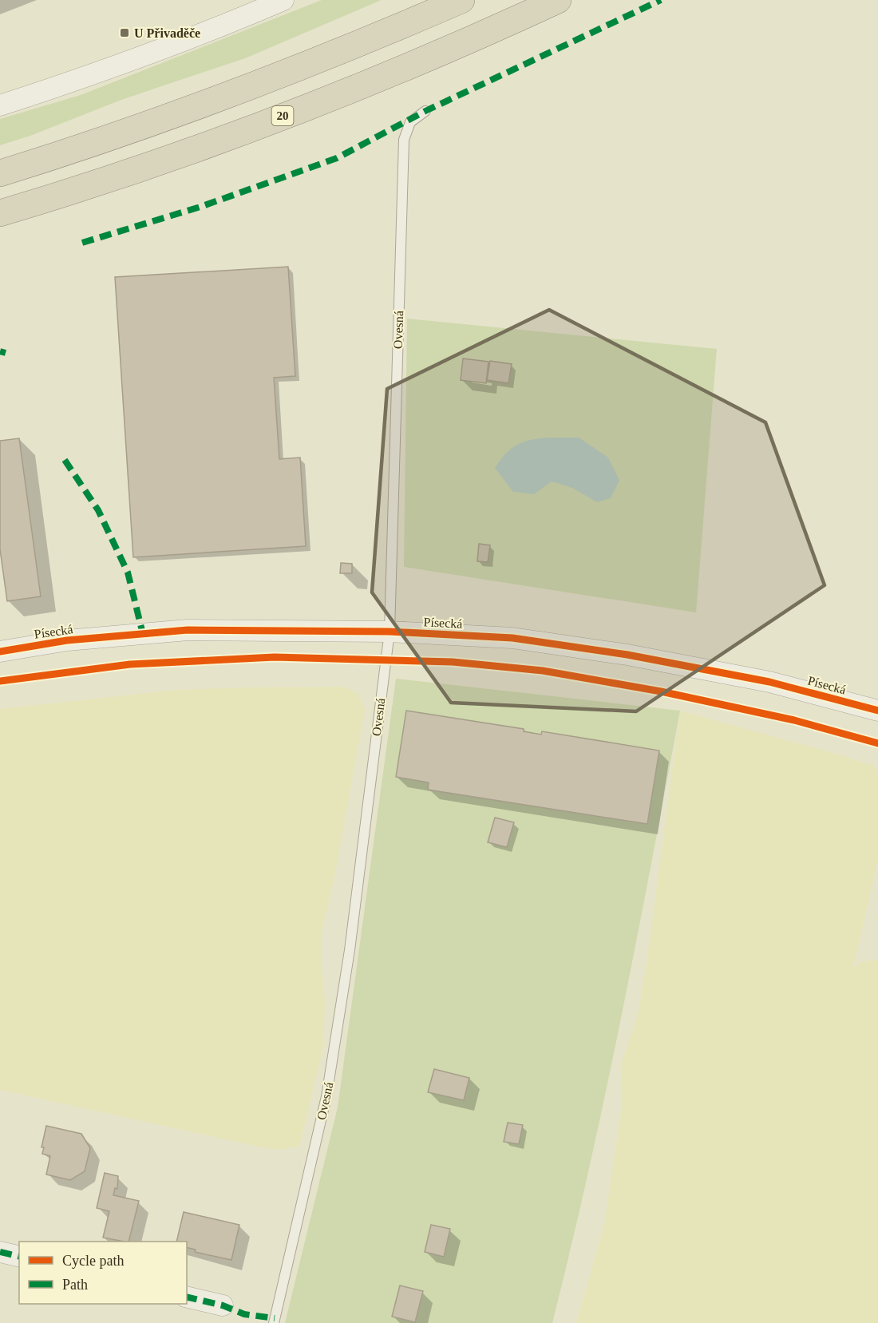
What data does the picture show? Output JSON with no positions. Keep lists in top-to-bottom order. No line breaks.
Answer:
{"streets":{"highway":["20"],"street":["Písecká"],"lane":["Ovesná"]},"crossings":[["Ovesná","Písecká"]],"places":{"transit":["U Přivaděče"]},"legend":["Cycle path","Path"]}
